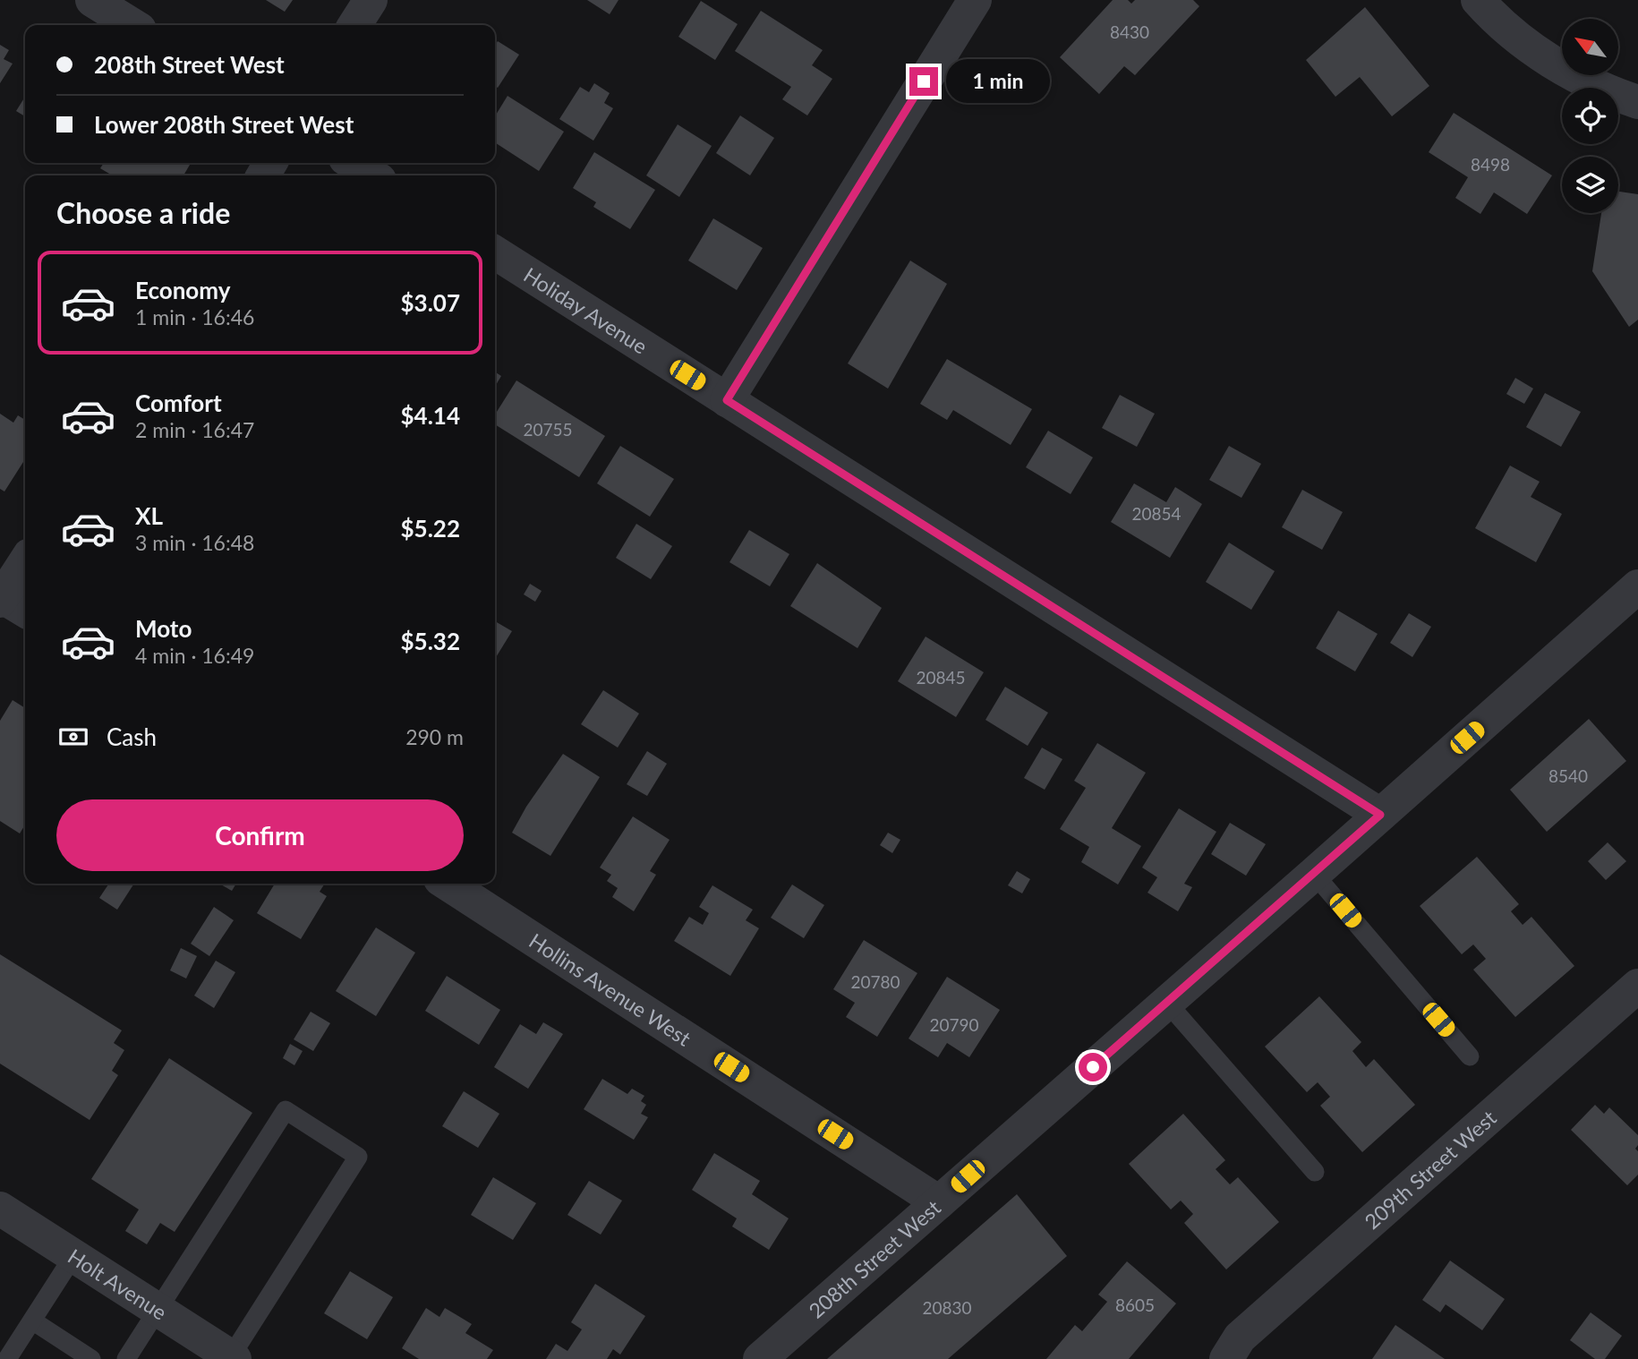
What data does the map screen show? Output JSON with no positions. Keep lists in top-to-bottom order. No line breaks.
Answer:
{"streets":{"street":["Holiday Avenue","Hollins Avenue West","209th Street West","208th Street West","Holt Avenue"]},"crossings":[["Holiday Avenue","208th Street West"],["Hollins Avenue West","208th Street West"]],"house_numbers":["8430","8498","20755","20854","20845","8540","20780","20790","8605","20830"],"north":"top left","page":{"banner":["208th Street West","Lower 208th Street West"],"bubble":"1 min","heading":"Choose a ride","list":[{"name":"Economy","note":"1 min · 16:46","value":"$3.07"},{"name":"Comfort","note":"2 min · 16:47","value":"$4.14"},{"name":"XL","note":"3 min · 16:48","value":"$5.22"},{"name":"Moto","note":"4 min · 16:49","value":"$5.32"}],"pay":["Cash","290 m"],"buttons":"Confirm"}}
